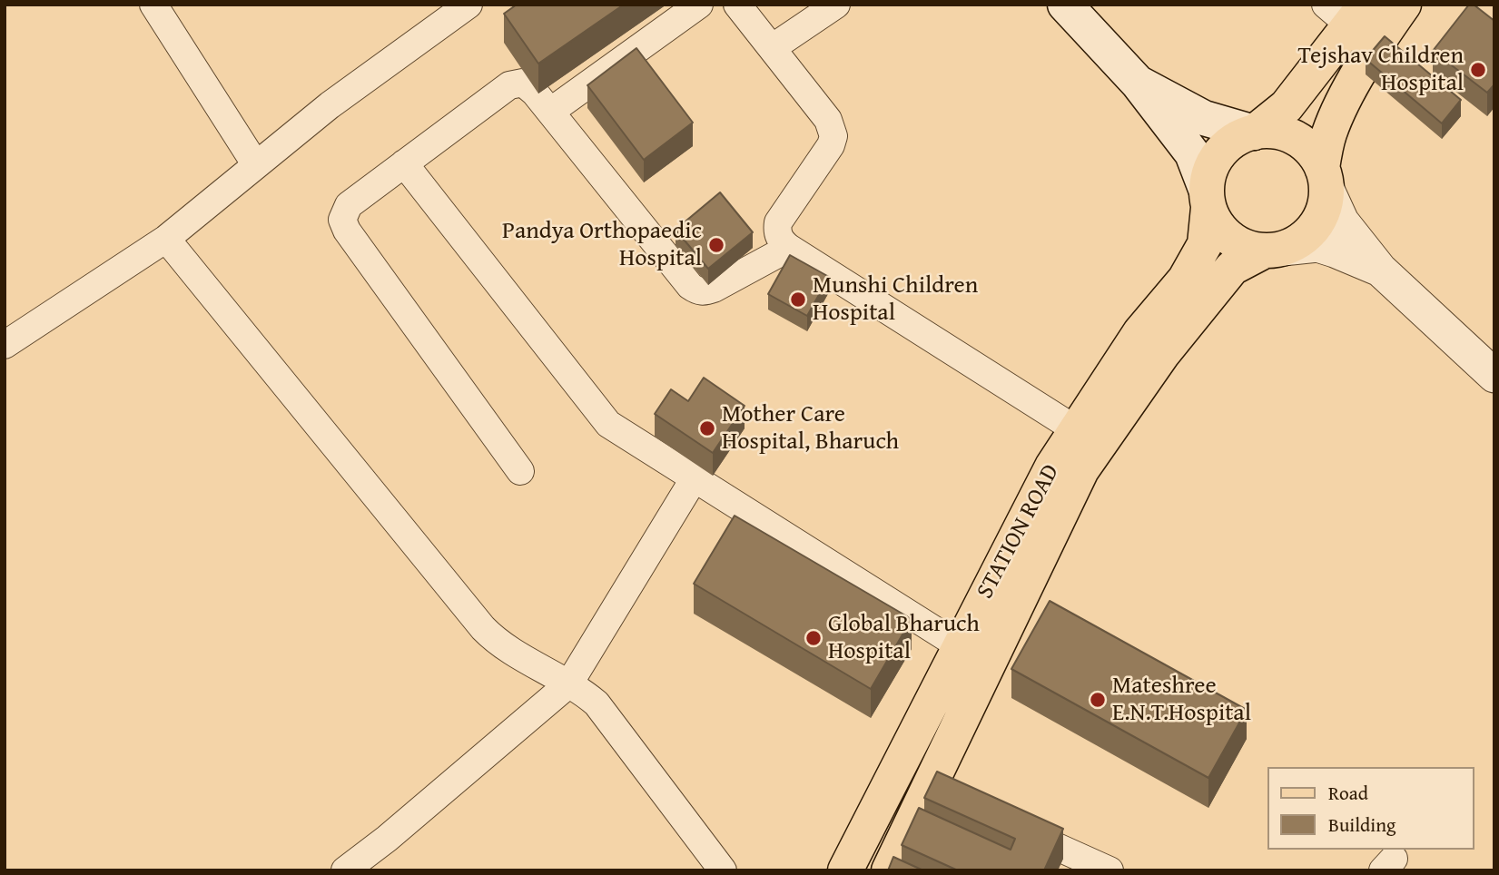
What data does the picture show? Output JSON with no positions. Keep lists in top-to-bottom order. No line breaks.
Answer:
{"streets":{"main road":["STATION ROAD"]},"places":["Tejshav Children Hospital","Pandya Orthopaedic Hospital","Munshi Children Hospital","Mother Care Hospital, Bharuch","Global Bharuch Hospital","Mateshree E.N.T.Hospital"],"legend":["Road","Building"]}
